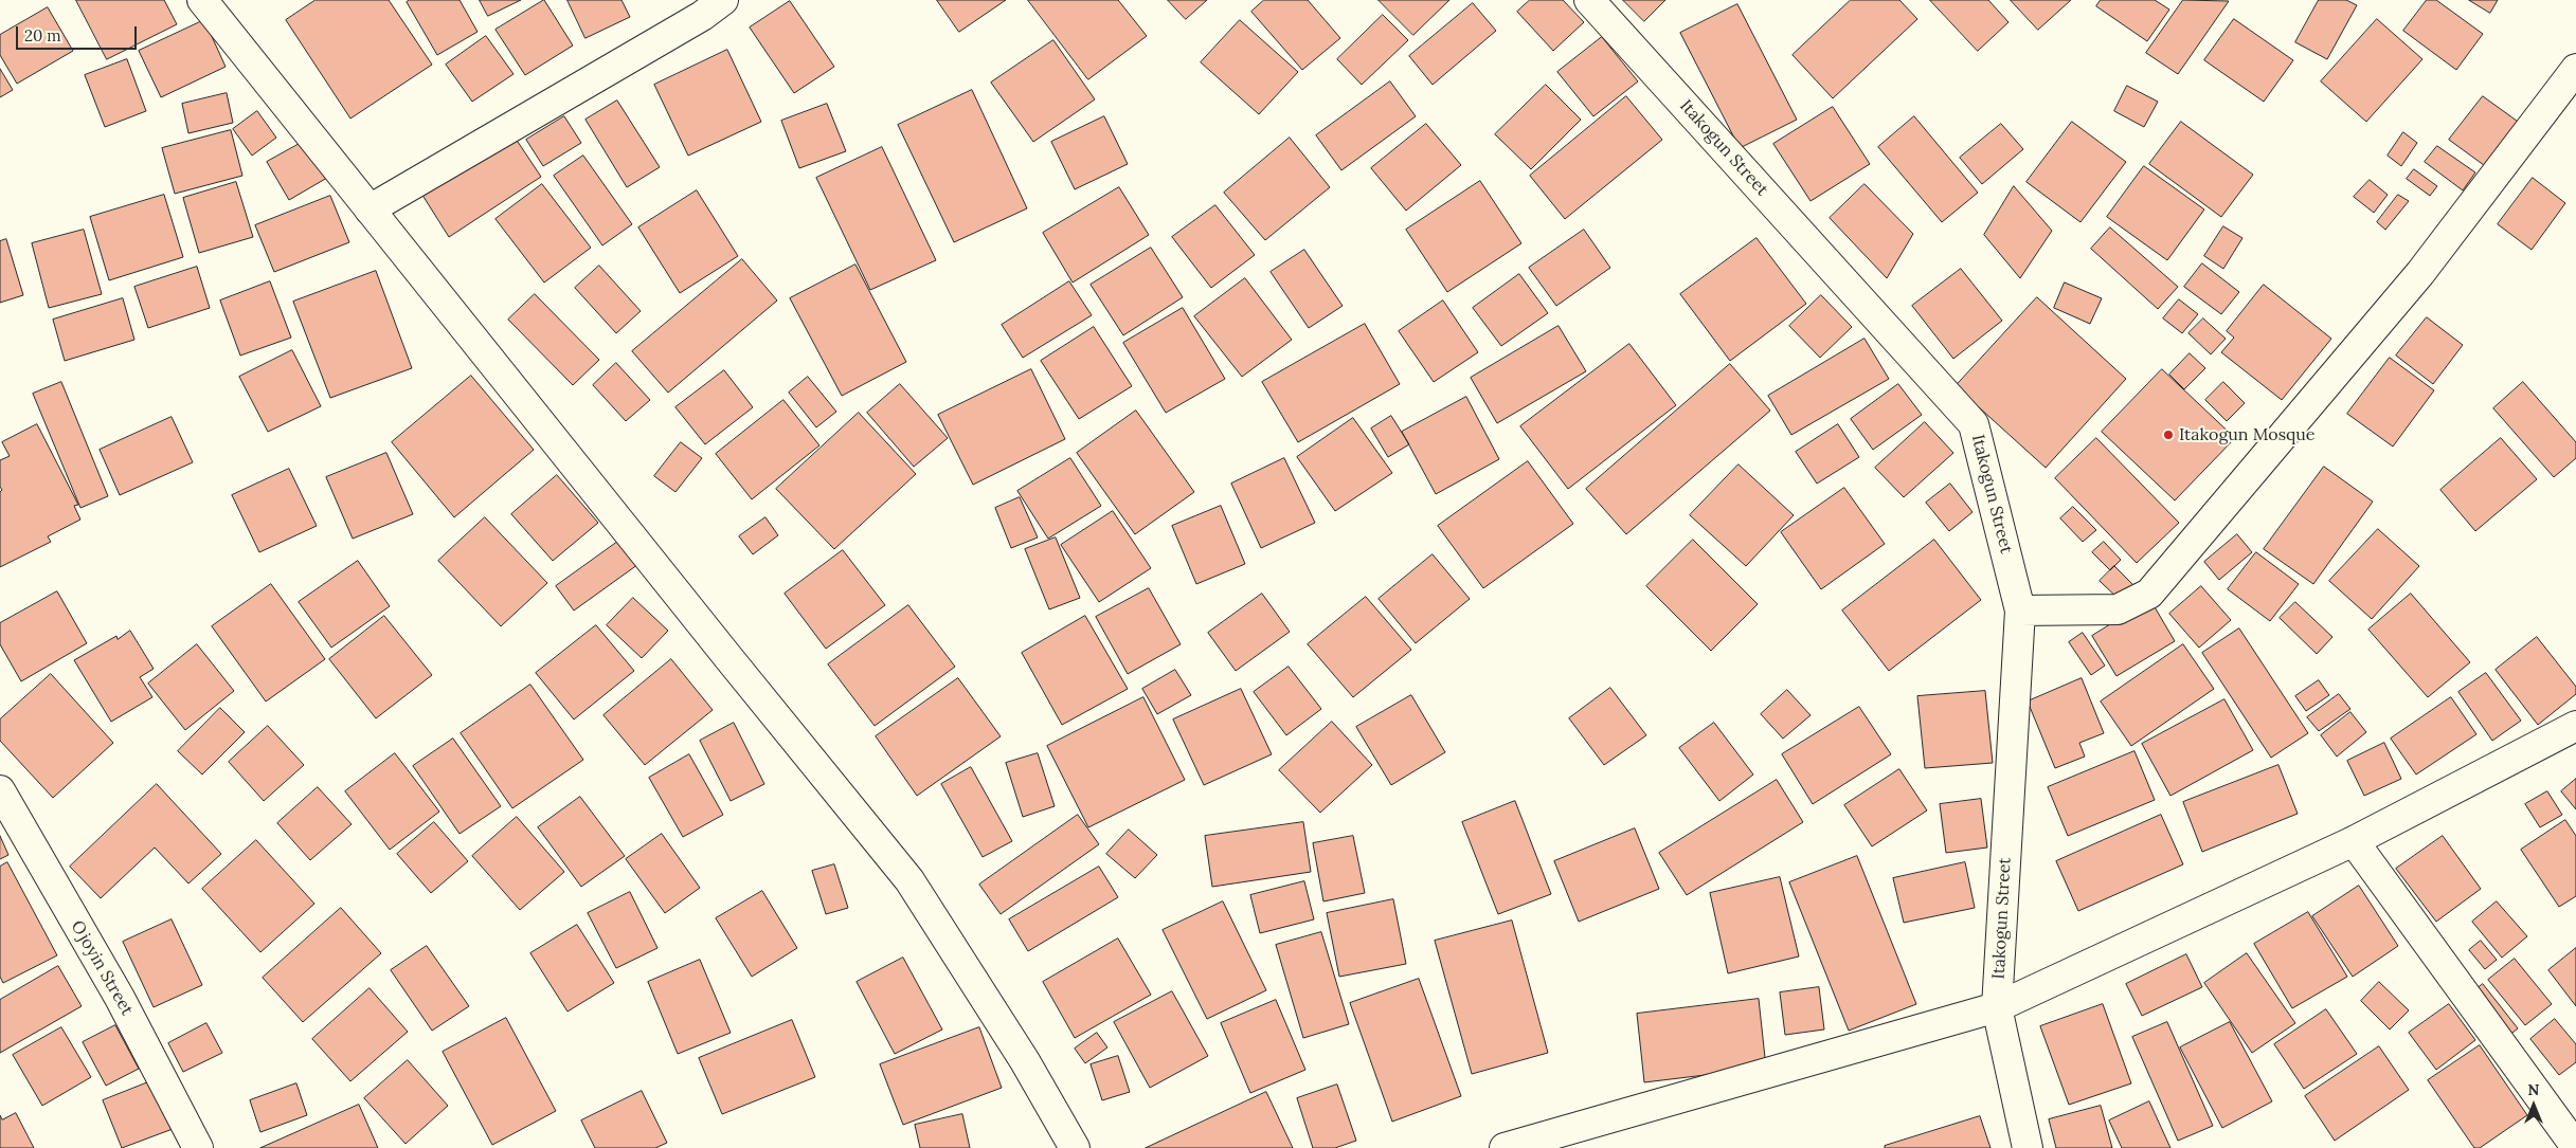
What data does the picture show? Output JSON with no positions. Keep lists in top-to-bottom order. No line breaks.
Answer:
{"streets":{"street":["Itakogun Street","Ojoyin Street"]},"places":["Itakogun Mosque"],"scale_bar":"20 m","north":"top"}
